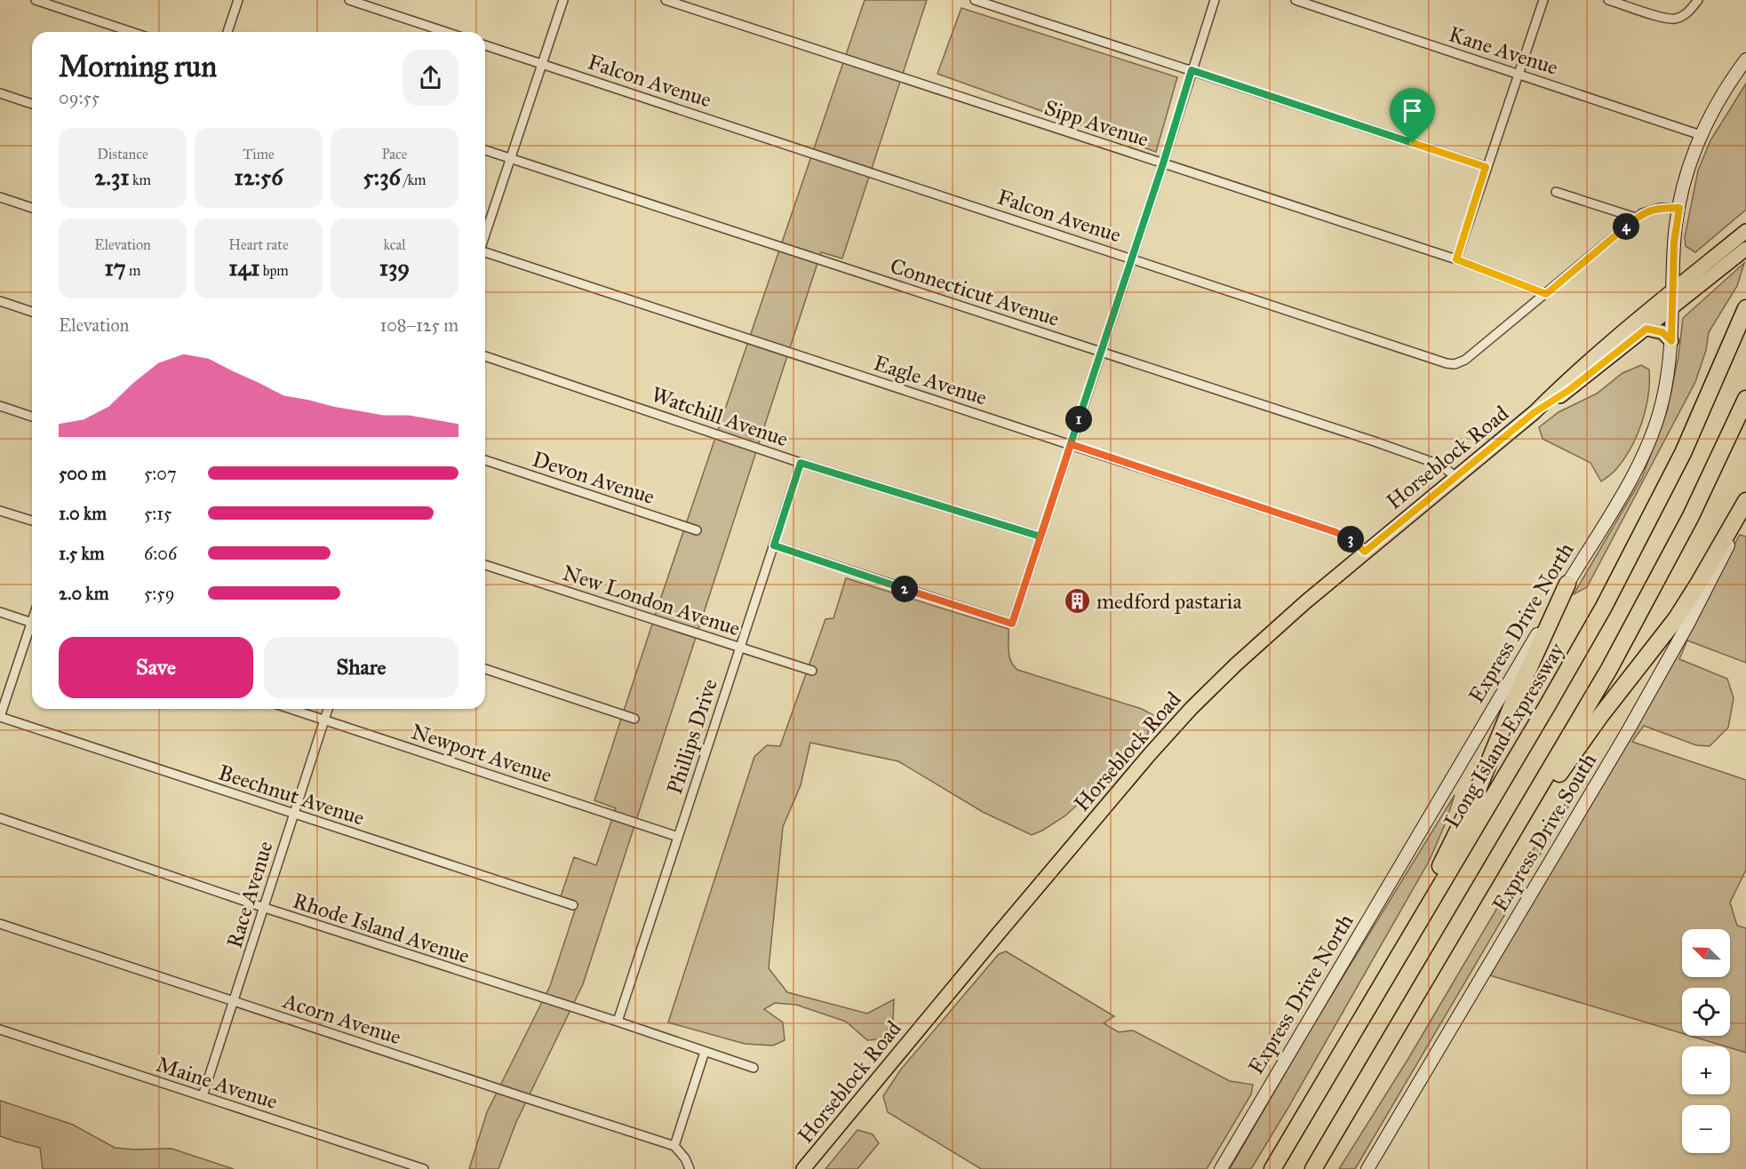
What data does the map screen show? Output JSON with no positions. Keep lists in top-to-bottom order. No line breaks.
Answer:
{"streets":{"highway":["Long Island Expressway"],"main road":["Horseblock Road","Express Drive North","Express Drive South"],"street":["Kane Avenue","Falcon Avenue","Sipp Avenue","Connecticut Avenue","Eagle Avenue","Watchill Avenue","Devon Avenue","New London Avenue","Phillips Drive","Newport Avenue","Beechnut Avenue","Race Avenue","Rhode Island Avenue","Acorn Avenue","Maine Avenue"]},"crossings":[["Kane Avenue","Express Drive North"],["Falcon Avenue","Sipp Avenue"],["Falcon Avenue","Express Drive North"],["Connecticut Avenue","Horseblock Road"],["Eagle Avenue","Horseblock Road"],["Watchill Avenue","Phillips Drive"],["Horseblock Road","Express Drive North"],["New London Avenue","Phillips Drive"],["Phillips Drive","Newport Avenue"],["Phillips Drive","Rhode Island Avenue"],["Newport Avenue","Race Avenue"],["Beechnut Avenue","Race Avenue"],["Race Avenue","Rhode Island Avenue"],["Race Avenue","Acorn Avenue"],["Race Avenue","Maine Avenue"]],"places":{"building":["medford pastaria"]},"north":"top left","page":{"heading":["Morning run","09:55"],"stats":[["Distance","2.31 km"],["Time","12:56"],["Pace","5:36 /km"],["Elevation","17 m"],["Heart rate","141 bpm"],["kcal","139"]],"pins":["4","1","3","2"],"chart":["Elevation","108–125 m"],"list":[{"name":"500 m","note":"5:07"},{"name":"1.0 km","note":"5:15"},{"name":"1.5 km","note":"6:06"},{"name":"2.0 km","note":"5:59"}],"buttons":["Save","Share"],"map_buttons":["+","−"]}}
